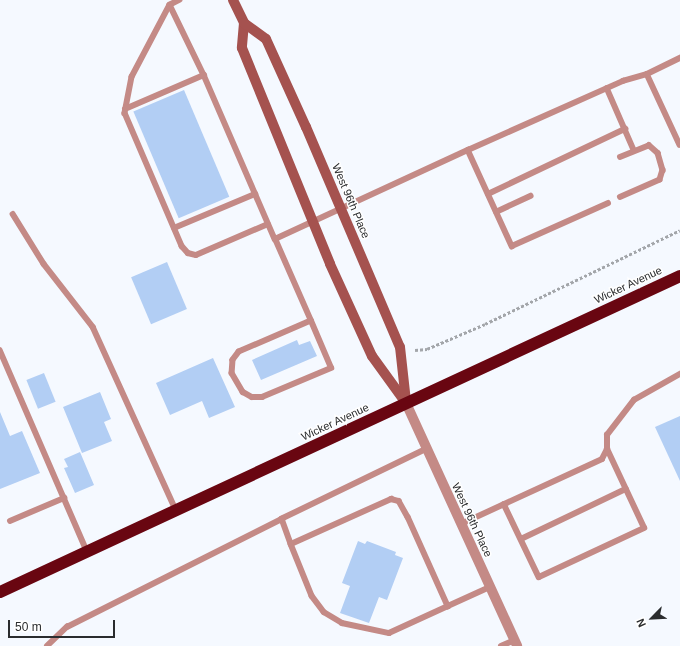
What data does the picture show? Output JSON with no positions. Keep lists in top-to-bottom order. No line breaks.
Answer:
{"streets":{"highway":["Wicker Avenue"],"street":["West 96th Place"]},"crossings":[["West 96th Place","Wicker Avenue"]],"scale_bar":"50 m","north":"bottom left"}
